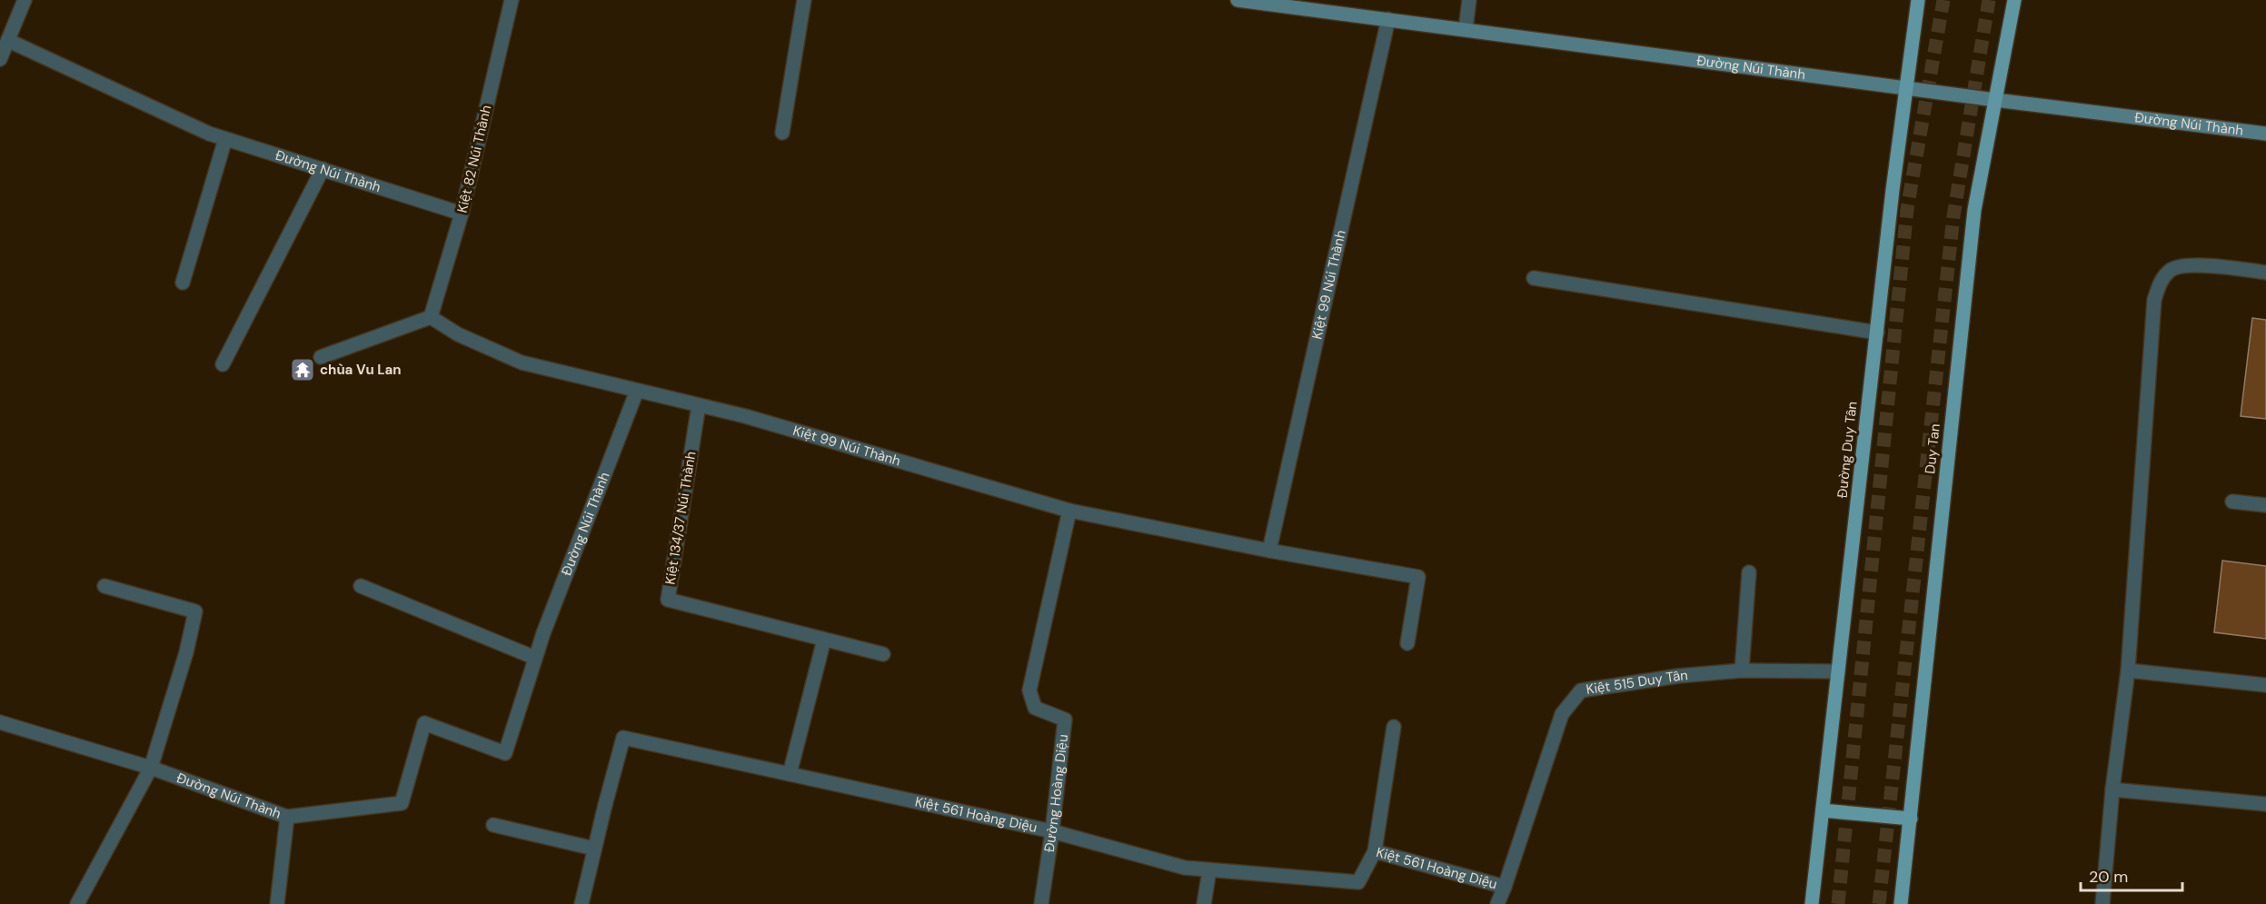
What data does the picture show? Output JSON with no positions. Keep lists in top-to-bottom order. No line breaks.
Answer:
{"streets":{"main road":["Đường Núi Thành","Duy Tan","Đường Duy Tân"],"street":["Kiệt 82 Núi Thành","Kiệt 99 Núi Thành","Kiệt 134/37 Núi Thành","Kiệt 515 Duy Tân","Đường Hoàng Diệu","Kiệt 561 Hoàng Diệu"]},"crossings":[["Đường Núi Thành","Kiệt 82 Núi Thành"],["Đường Núi Thành","Kiệt 99 Núi Thành"],["Đường Núi Thành","Duy Tan"],["Đường Núi Thành","Đường Duy Tân"],["Kiệt 82 Núi Thành","Kiệt 99 Núi Thành"],["Kiệt 99 Núi Thành","Kiệt 134/37 Núi Thành"],["Kiệt 99 Núi Thành","Đường Hoàng Diệu"],["Đường Duy Tân","Kiệt 515 Duy Tân"],["Kiệt 515 Duy Tân","Kiệt 561 Hoàng Diệu"],["Đường Hoàng Diệu","Kiệt 561 Hoàng Diệu"]],"places":{"temple":["chùa Vu Lan"]},"scale_bar":"20 m"}
